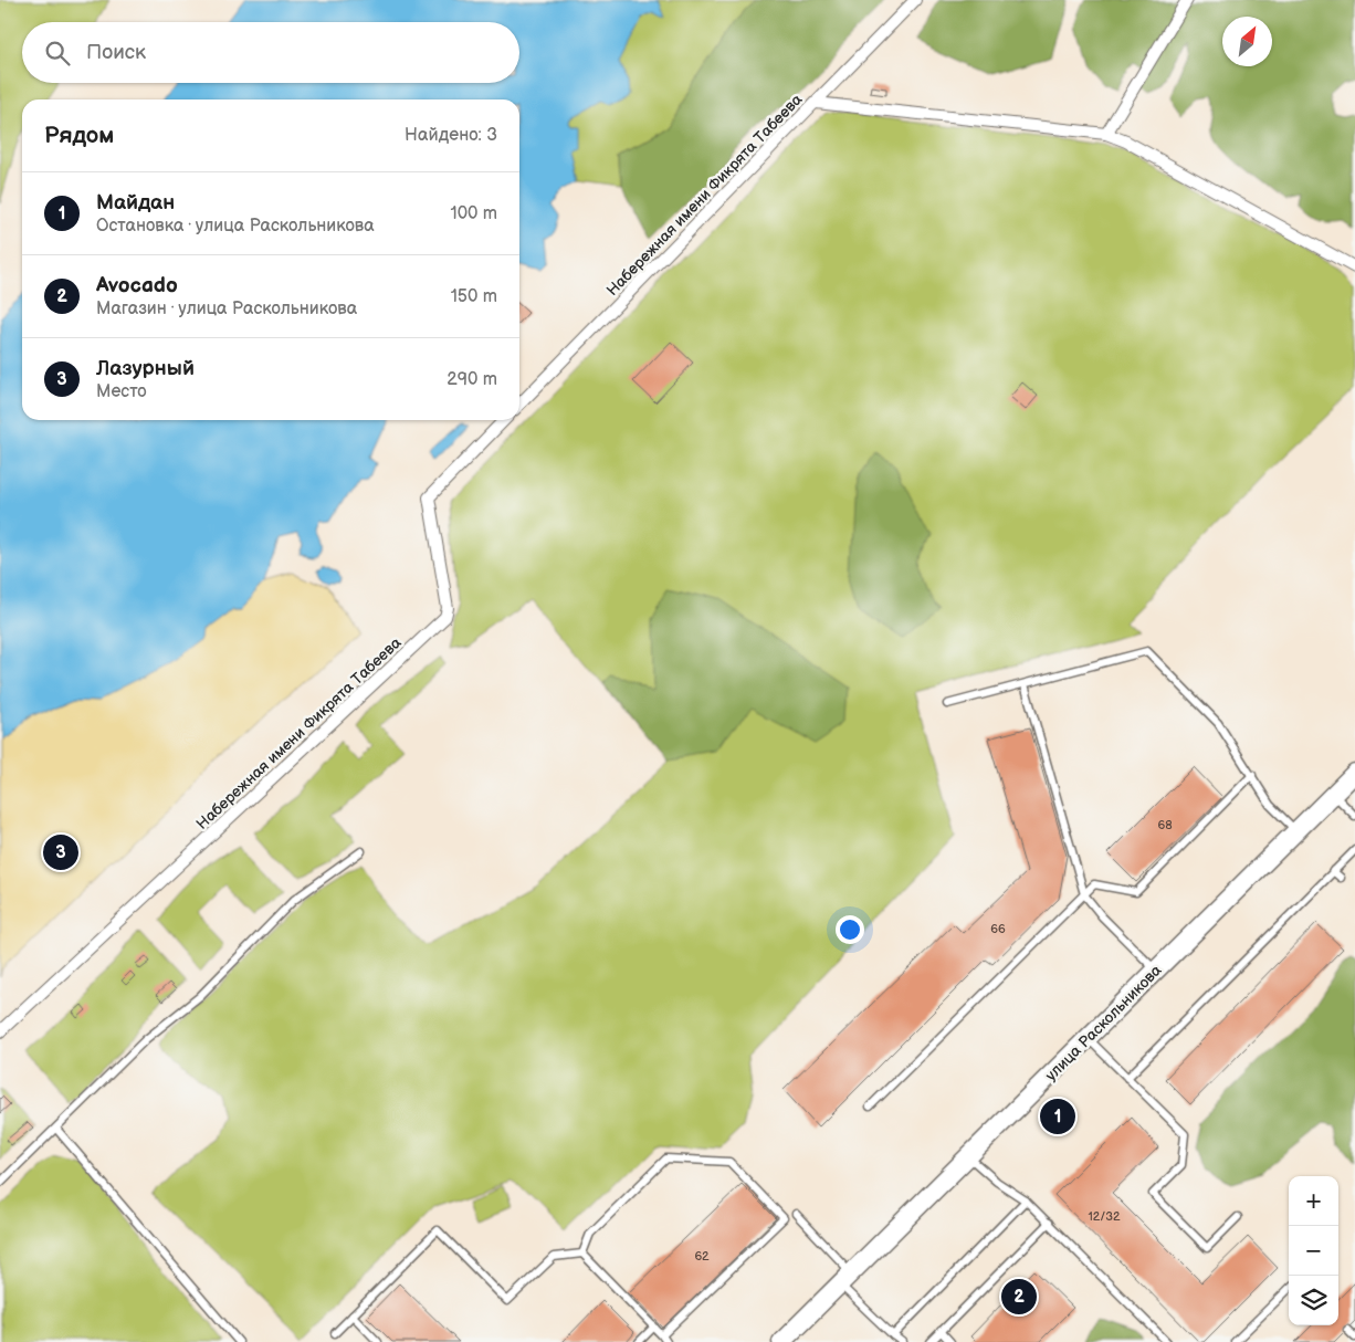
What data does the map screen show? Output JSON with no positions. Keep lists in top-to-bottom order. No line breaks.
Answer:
{"streets":{"street":["Набережная имени Фикрята Табеева","улица Раскольникова"]},"house_numbers":["68","66","12/32","62"],"north":"top right","page":{"search":"Поиск","heading":["Рядом","Найдено: 3"],"list":[{"mark":"1","name":"Майдан","note":"Остановка · улица Раскольникова","value":"100 m"},{"mark":"2","name":"Avocado","note":"Магазин · улица Раскольникова","value":"150 m"},{"mark":"3","name":"Лазурный","note":"Место","value":"290 m"}],"pins":["3","1","2"],"map_buttons":["+","−"]}}
